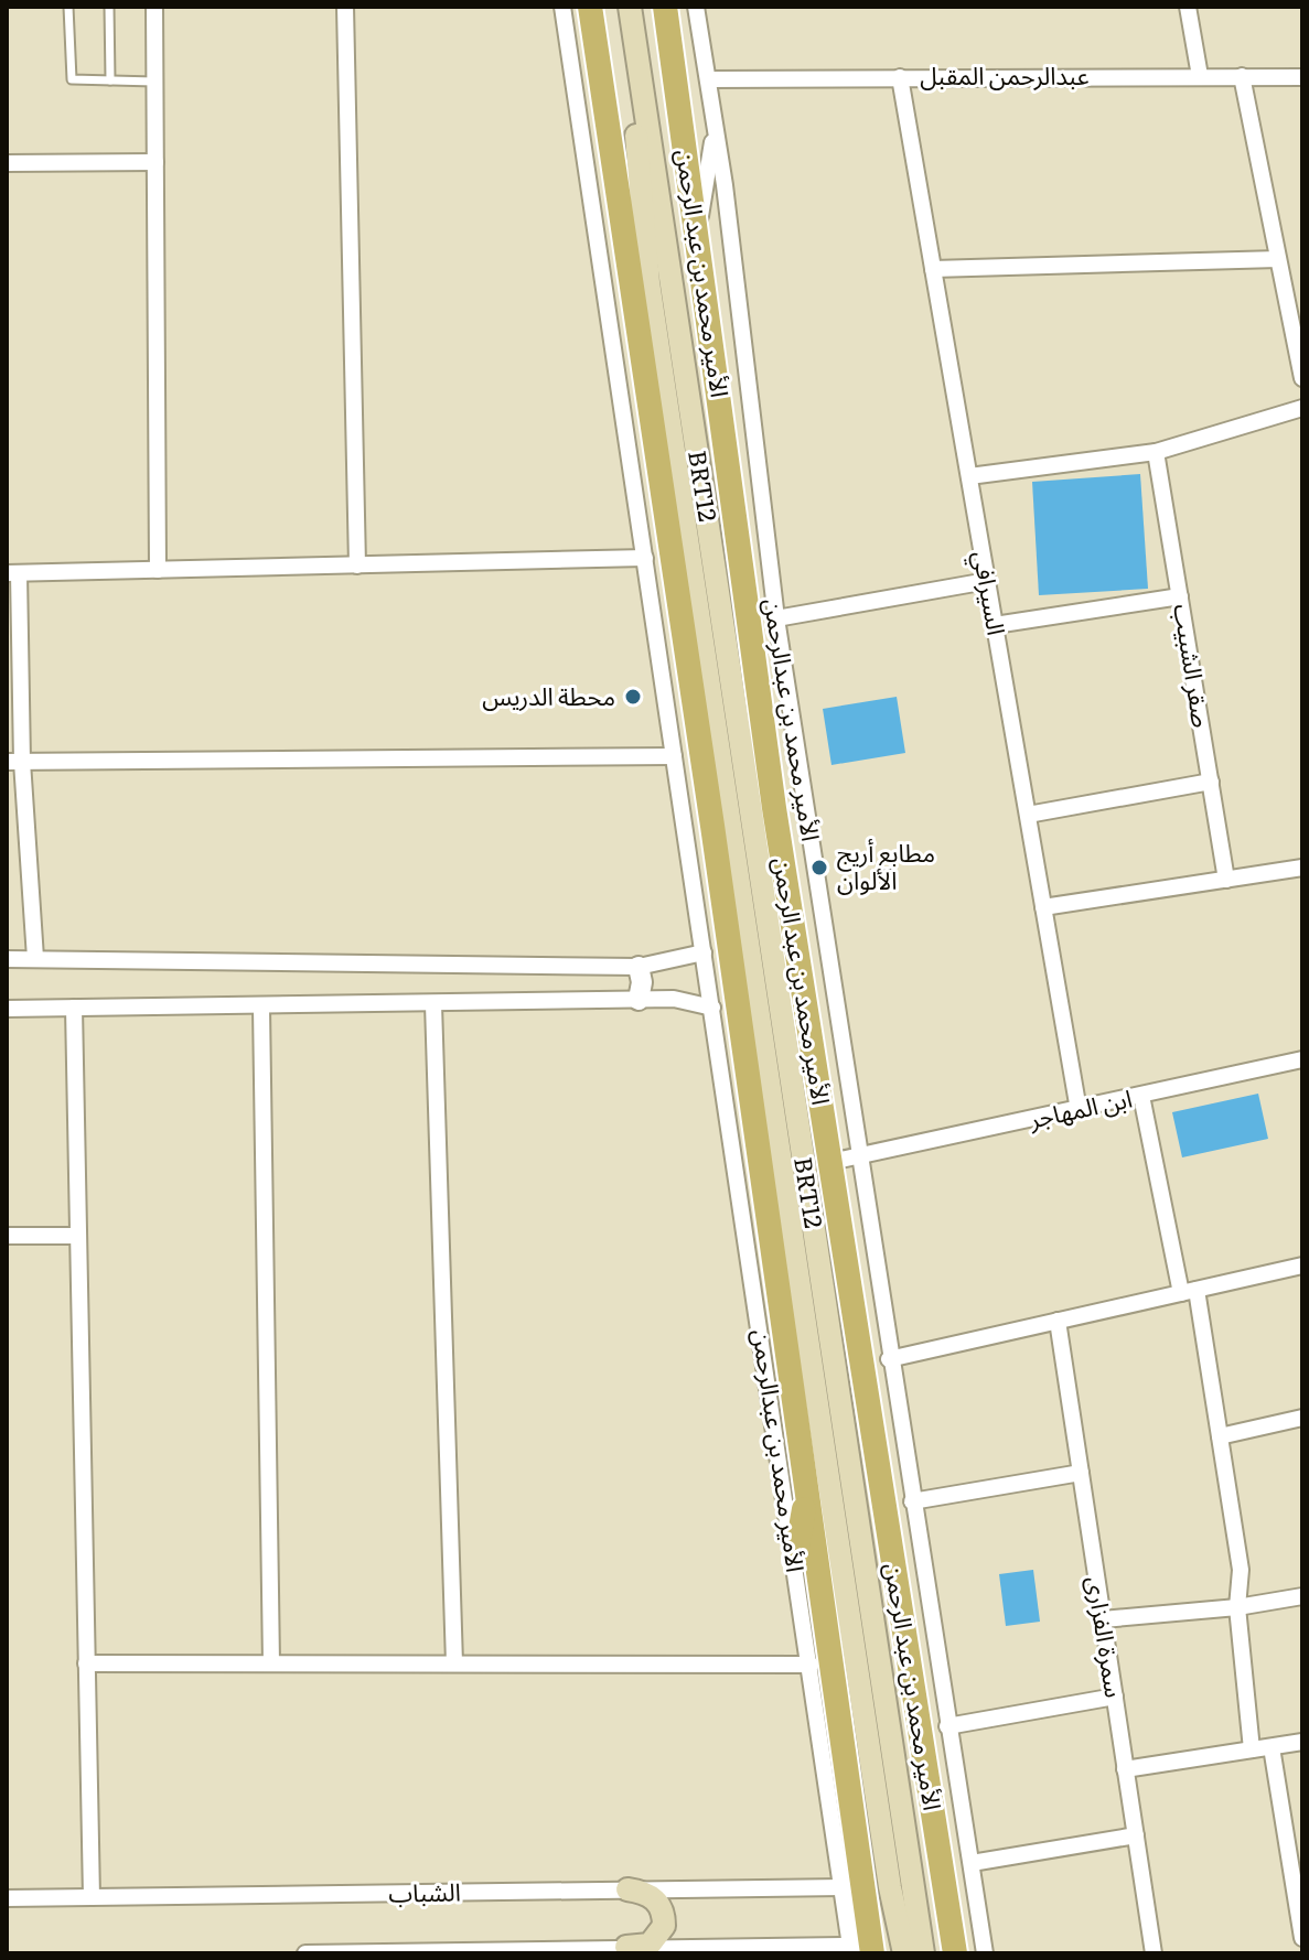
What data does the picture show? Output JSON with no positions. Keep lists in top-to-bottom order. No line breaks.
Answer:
{"streets":{"main road":["الأمير محمد بن عبد الرحمن","BRT12"],"street":["عبدالرحمن المقبل","السيرافي","صقر الشبيب","الأمير محمد بن عبدالرحمن","ابن المهاجر","سمرة الفزارى","الشباب"]},"crossings":[["عبدالرحمن المقبل","السيرافي"],["عبدالرحمن المقبل","الأمير محمد بن عبدالرحمن"],["الأمير محمد بن عبد الرحمن","ابن المهاجر"],["السيرافي","ابن المهاجر"],["الأمير محمد بن عبدالرحمن","ابن المهاجر"],["الأمير محمد بن عبدالرحمن","الشباب"]],"places":["محطة الدريس","مطابع أريج الألوان"]}
